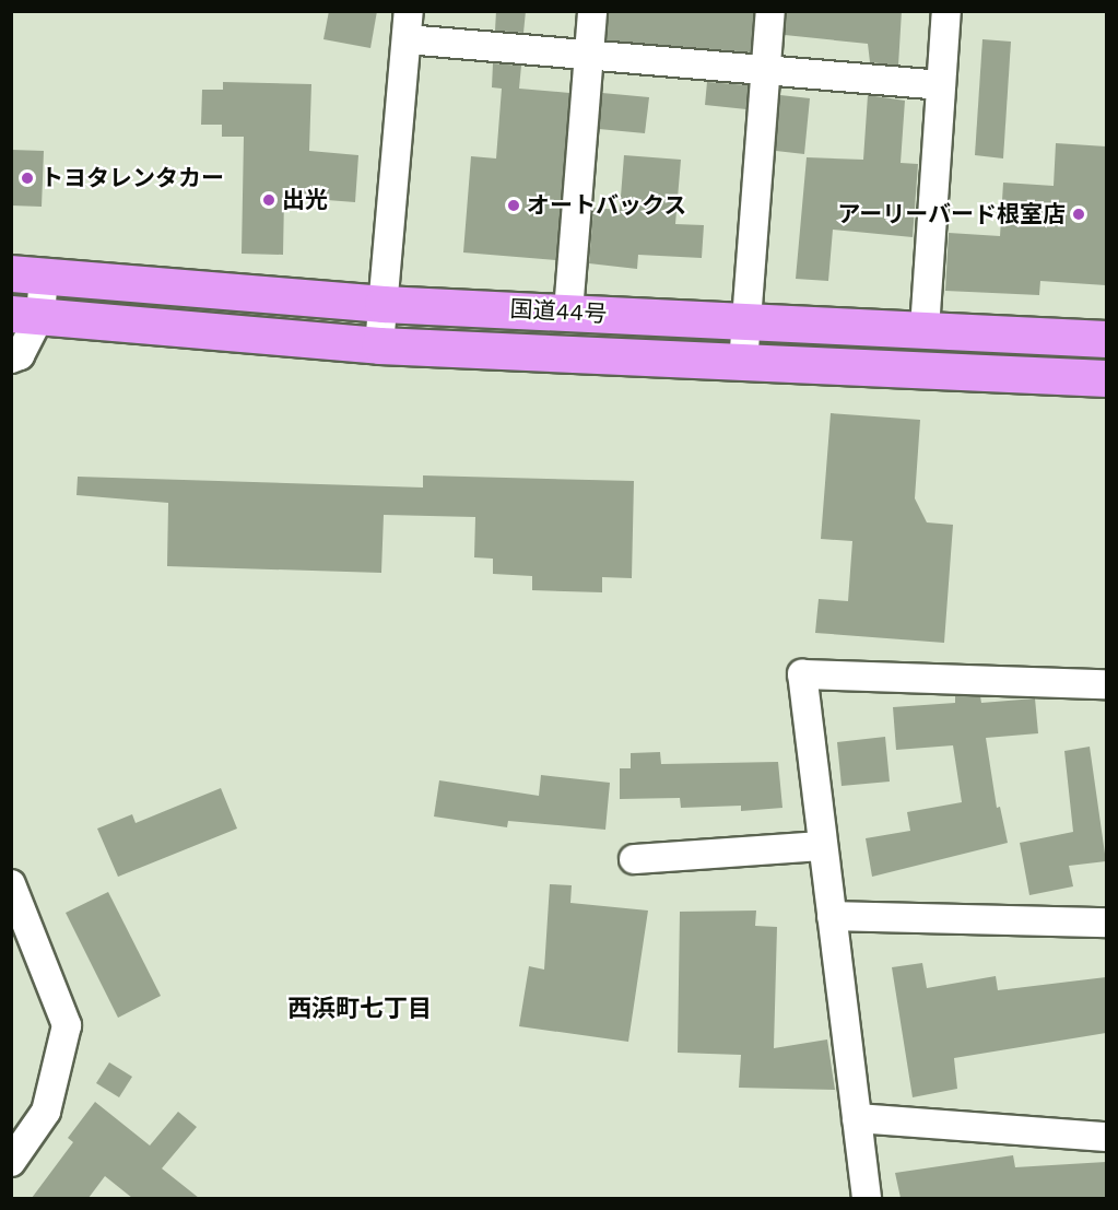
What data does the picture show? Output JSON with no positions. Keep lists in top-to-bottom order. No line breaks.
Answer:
{"streets":{"highway":["国道44号"]},"districts":["西浜町七丁目"],"places":["トヨタレンタカー","出光","オートバックス","アーリーバード根室店"]}
